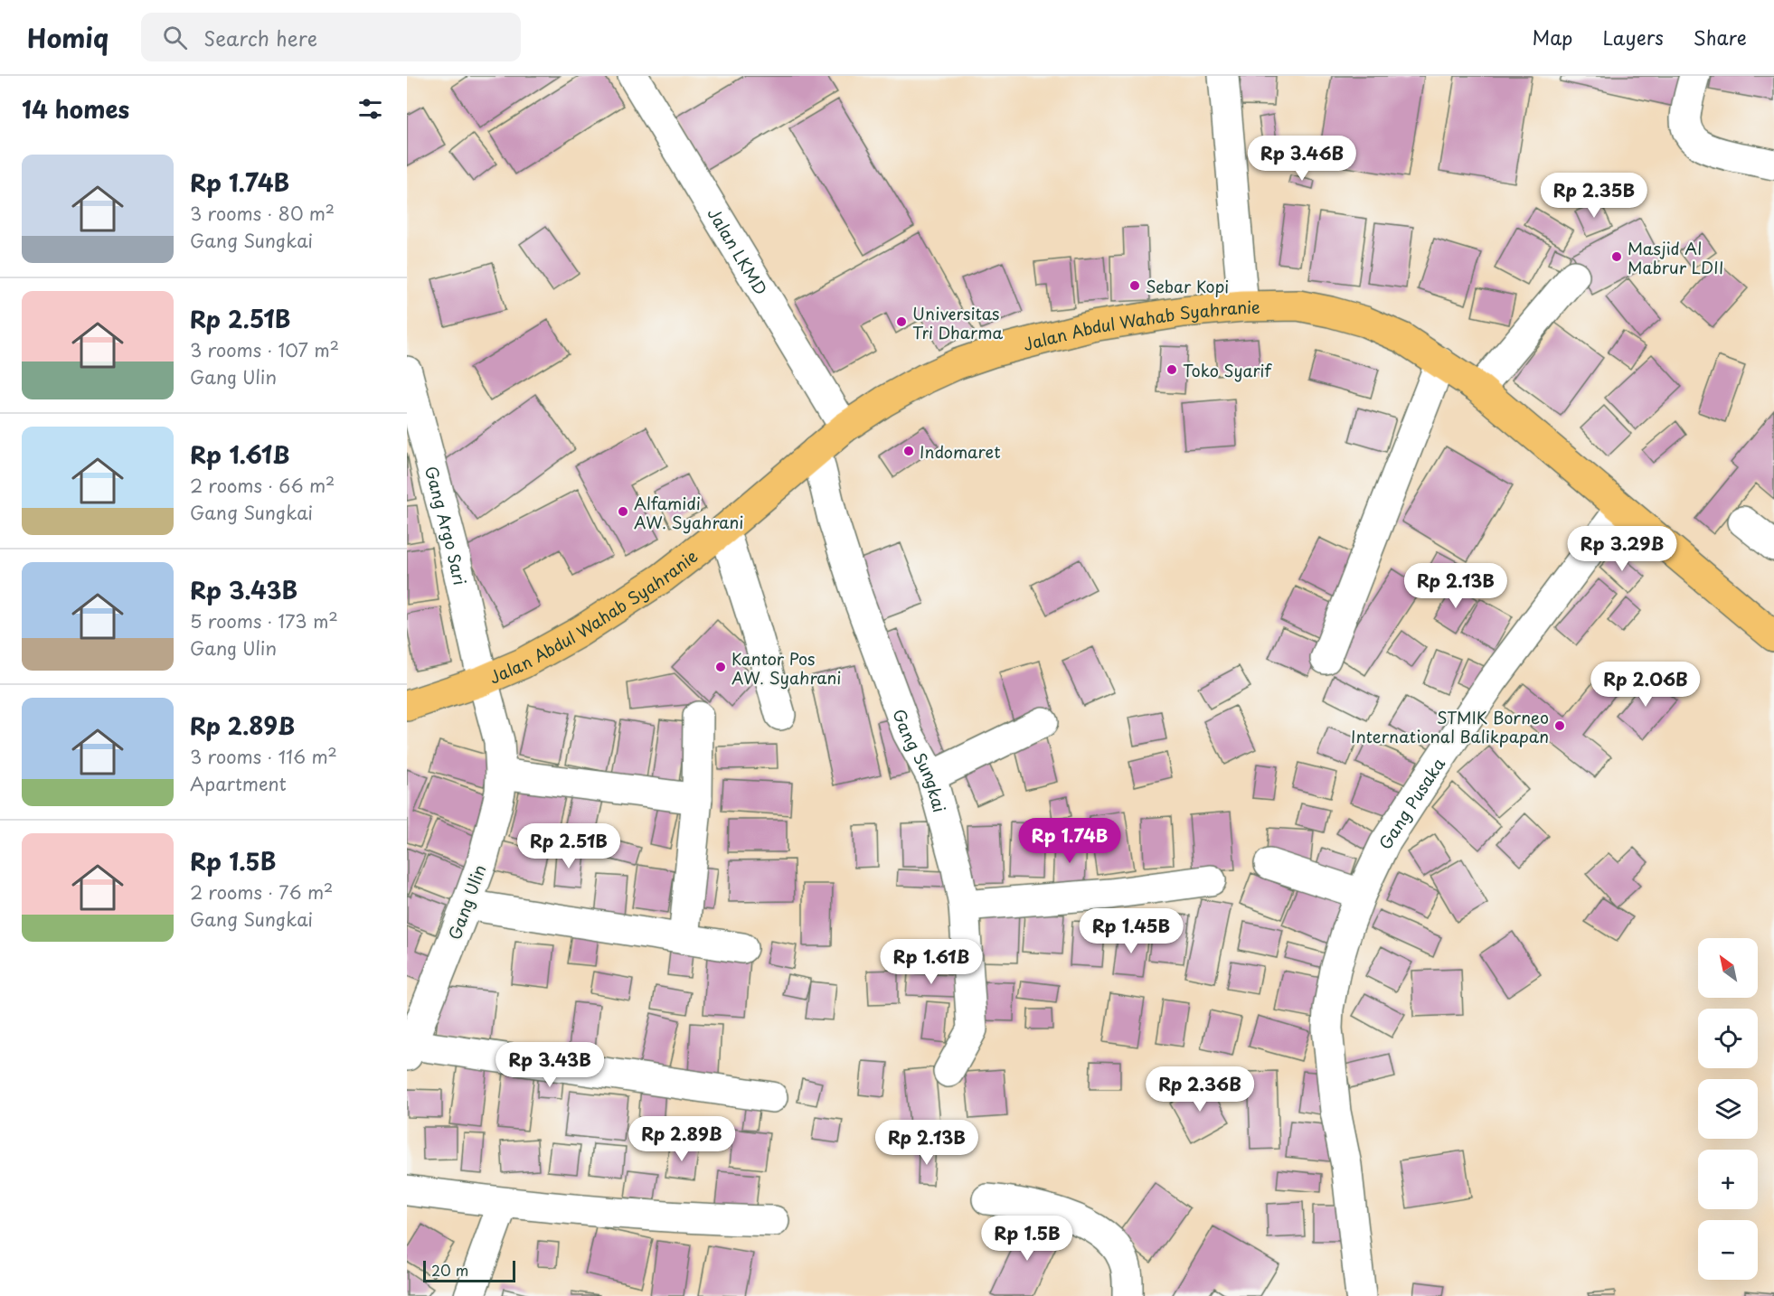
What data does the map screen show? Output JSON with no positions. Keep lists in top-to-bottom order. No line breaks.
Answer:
{"streets":{"main road":["Jalan Abdul Wahab Syahranie"],"street":["Jalan LKMD","Gang Argo Sari","Gang Sungkai","Gang Pusaka","Gang Ulin"]},"crossings":[["Jalan LKMD","Jalan Abdul Wahab Syahranie"],["Jalan Abdul Wahab Syahranie","Gang Argo Sari"],["Jalan Abdul Wahab Syahranie","Gang Sungkai"],["Jalan Abdul Wahab Syahranie","Gang Pusaka"],["Jalan Abdul Wahab Syahranie","Gang Ulin"],["Gang Argo Sari","Gang Ulin"]],"places":["Masjid Al Mabrur LDII","Sebar Kopi","Universitas Tri Dharma","Toko Syarif","Indomaret","Alfamidi AW. Syahrani","Kantor Pos AW. Syahrani","STMIK Borneo International Balikpapan"],"scale_bar":"20 m","north":"top left","page":{"header":"Homiq","search":"Search here","nav":["Map","Layers","Share"],"heading":"14 homes","price":["Rp 3.46B","Rp 2.35B","Rp 3.29B","Rp 2.13B","Rp 2.06B","Rp 1.74B","Rp 2.51B","Rp 1.45B","Rp 1.61B","Rp 3.43B","Rp 2.36B","Rp 2.89B","Rp 2.13B","Rp 1.5B"],"list":[{"name":"Rp 1.74B","note":"3 rooms · 80 m² · Gang Sungkai"},{"name":"Rp 2.51B","note":"3 rooms · 107 m² · Gang Ulin"},{"name":"Rp 1.61B","note":"2 rooms · 66 m² · Gang Sungkai"},{"name":"Rp 3.43B","note":"5 rooms · 173 m² · Gang Ulin"},{"name":"Rp 2.89B","note":"3 rooms · 116 m² · Apartment"},{"name":"Rp 1.5B","note":"2 rooms · 76 m² · Gang Sungkai"}],"map_buttons":["+","−"],"scale":"20 m"}}
